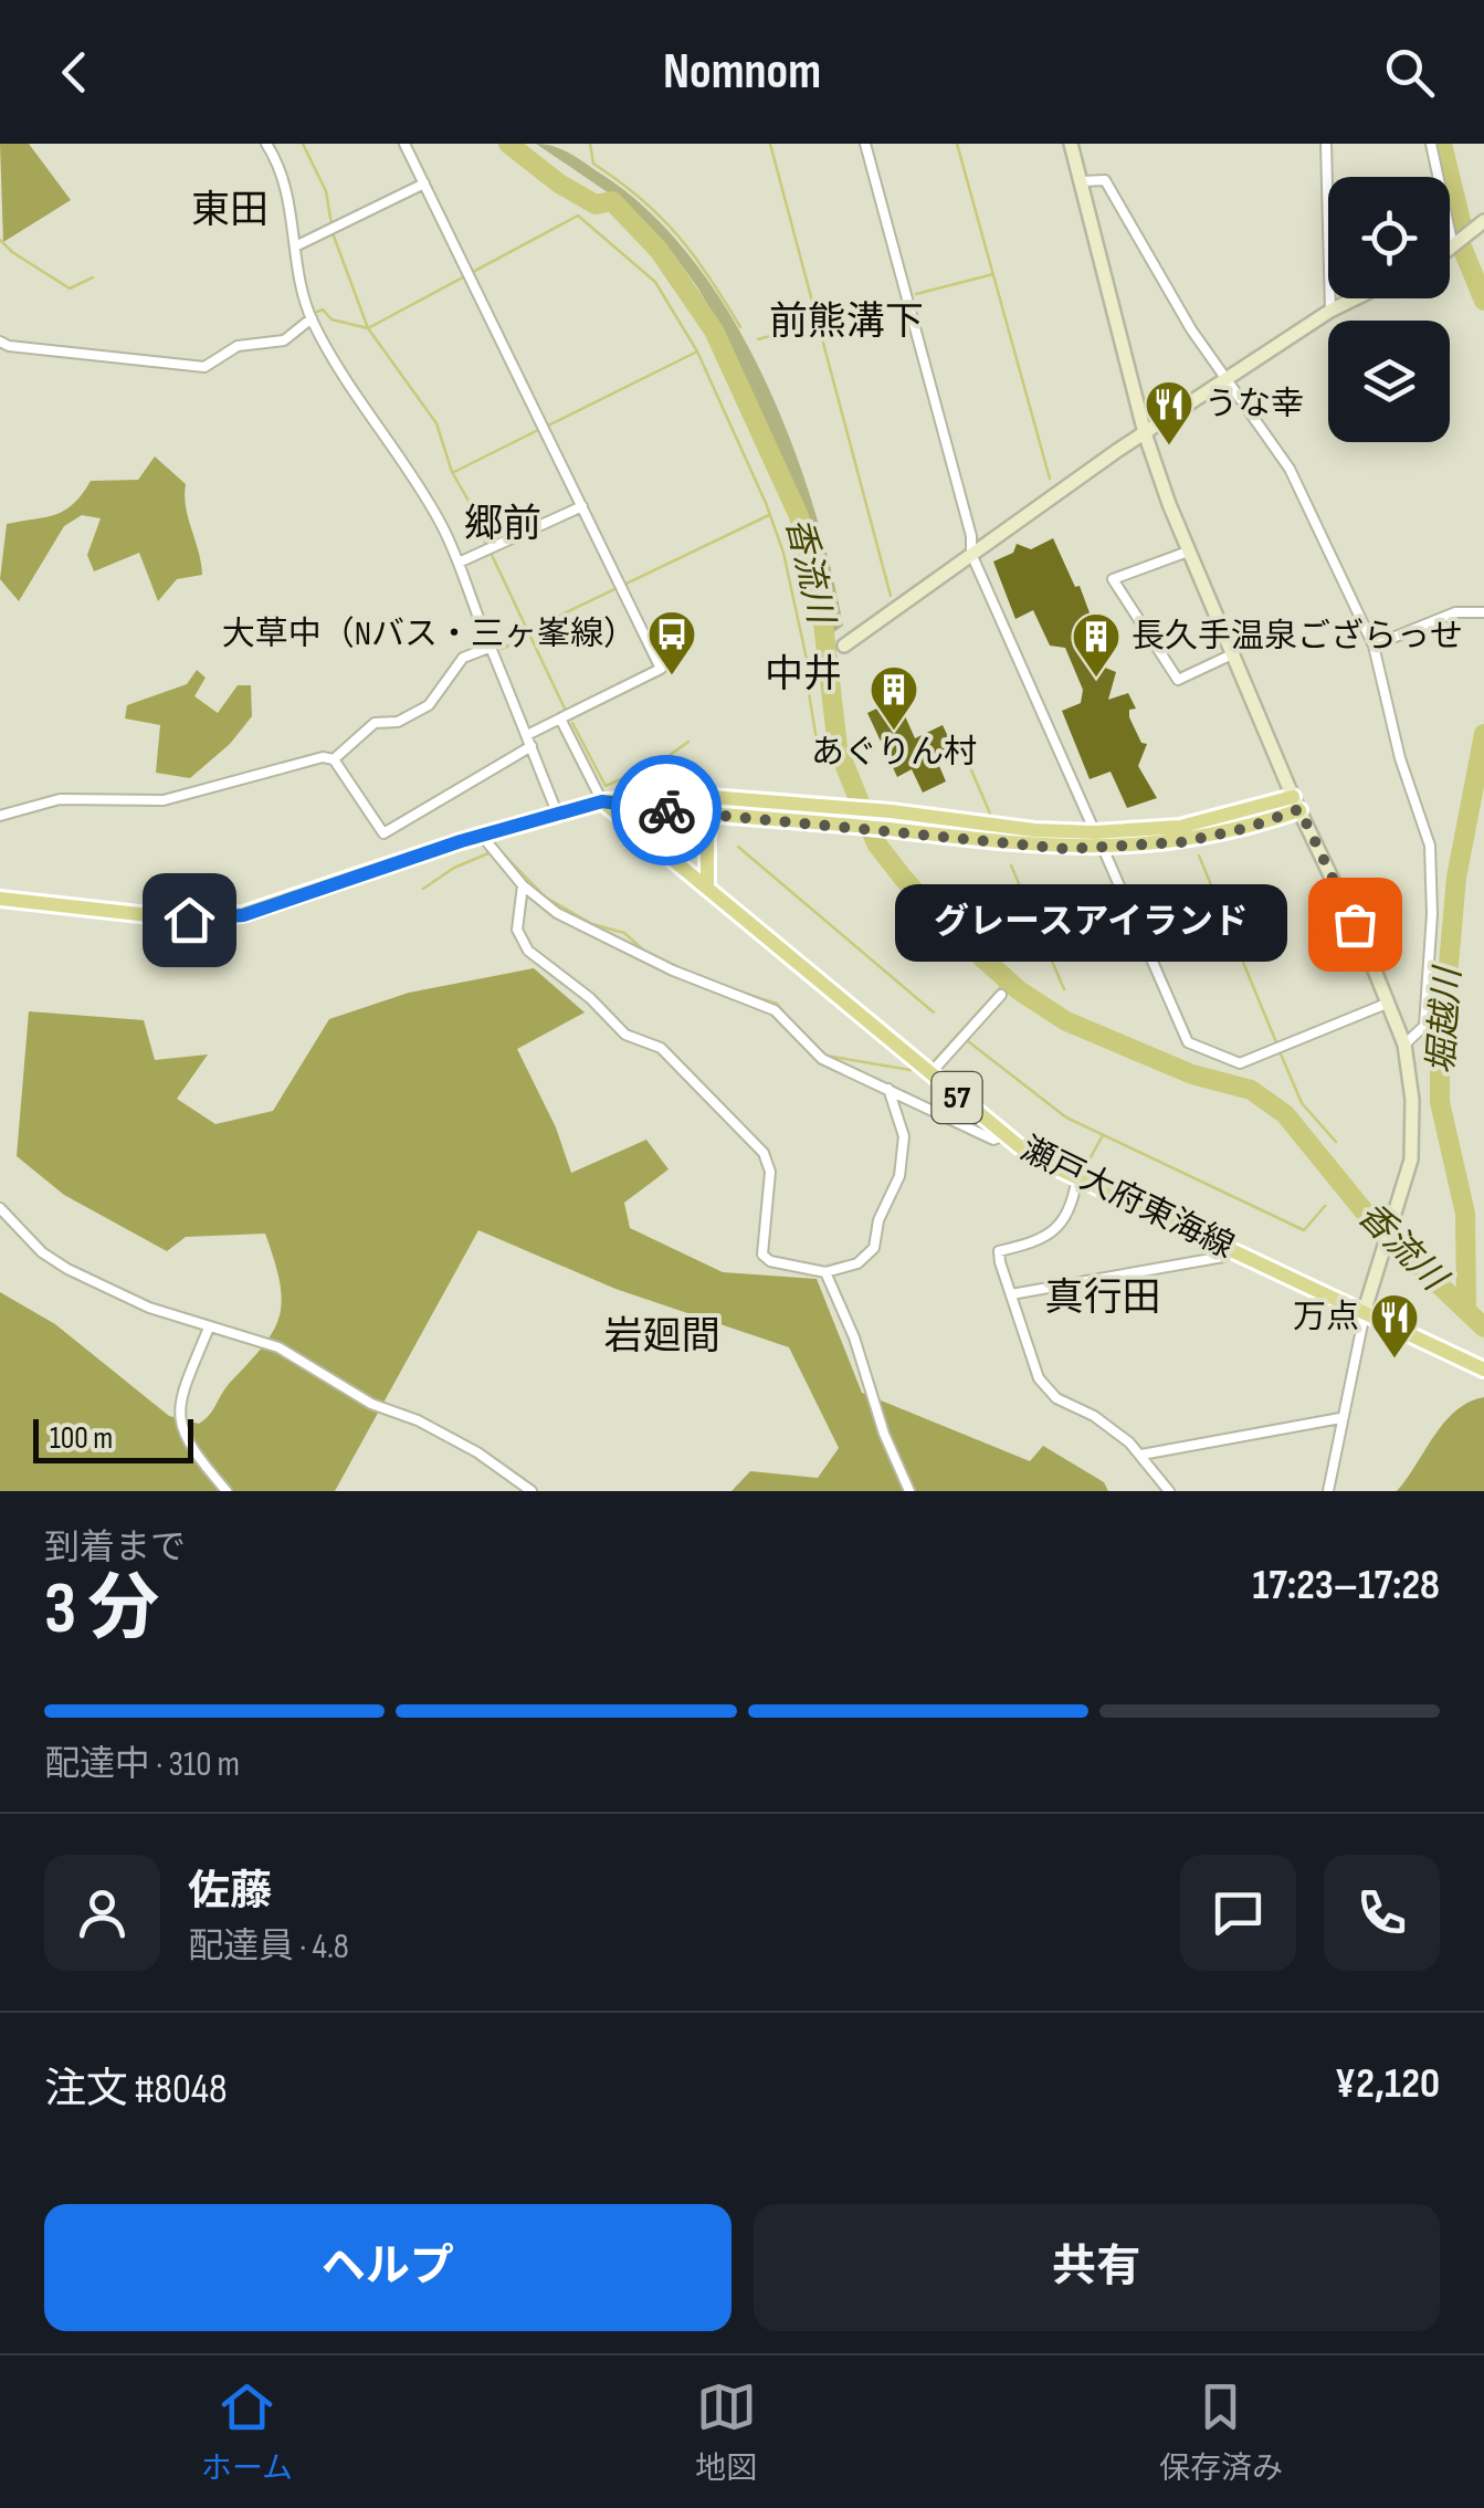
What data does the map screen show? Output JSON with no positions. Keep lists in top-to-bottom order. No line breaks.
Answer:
{"streets":{"main road":["57","瀬戸大府東海線"]},"districts":["東田","前熊溝下","郷前","中井","真行田","岩廻間"],"water":["香流川","堀越川"],"places":{"restaurant":["うな幸","万点"],"bus stop":["大草中（Nバス・三ヶ峯線）"],"building":["長久手温泉ござらっせ","あぐりん村"],"other":["グレースアイランド"]},"scale_bar":"100 m","page":{"header":"Nomnom","bubble":"グレースアイランド","scale":"100 m","heading":["3 分","到着まで","17:23–17:28"],"panel":["佐藤","配達員 · 4.8","注文 #8048","¥2,120"],"bar":"配達中 · 310 m","buttons":["ヘルプ","共有"],"tabs":["ホーム","地図","保存済み"]}}
